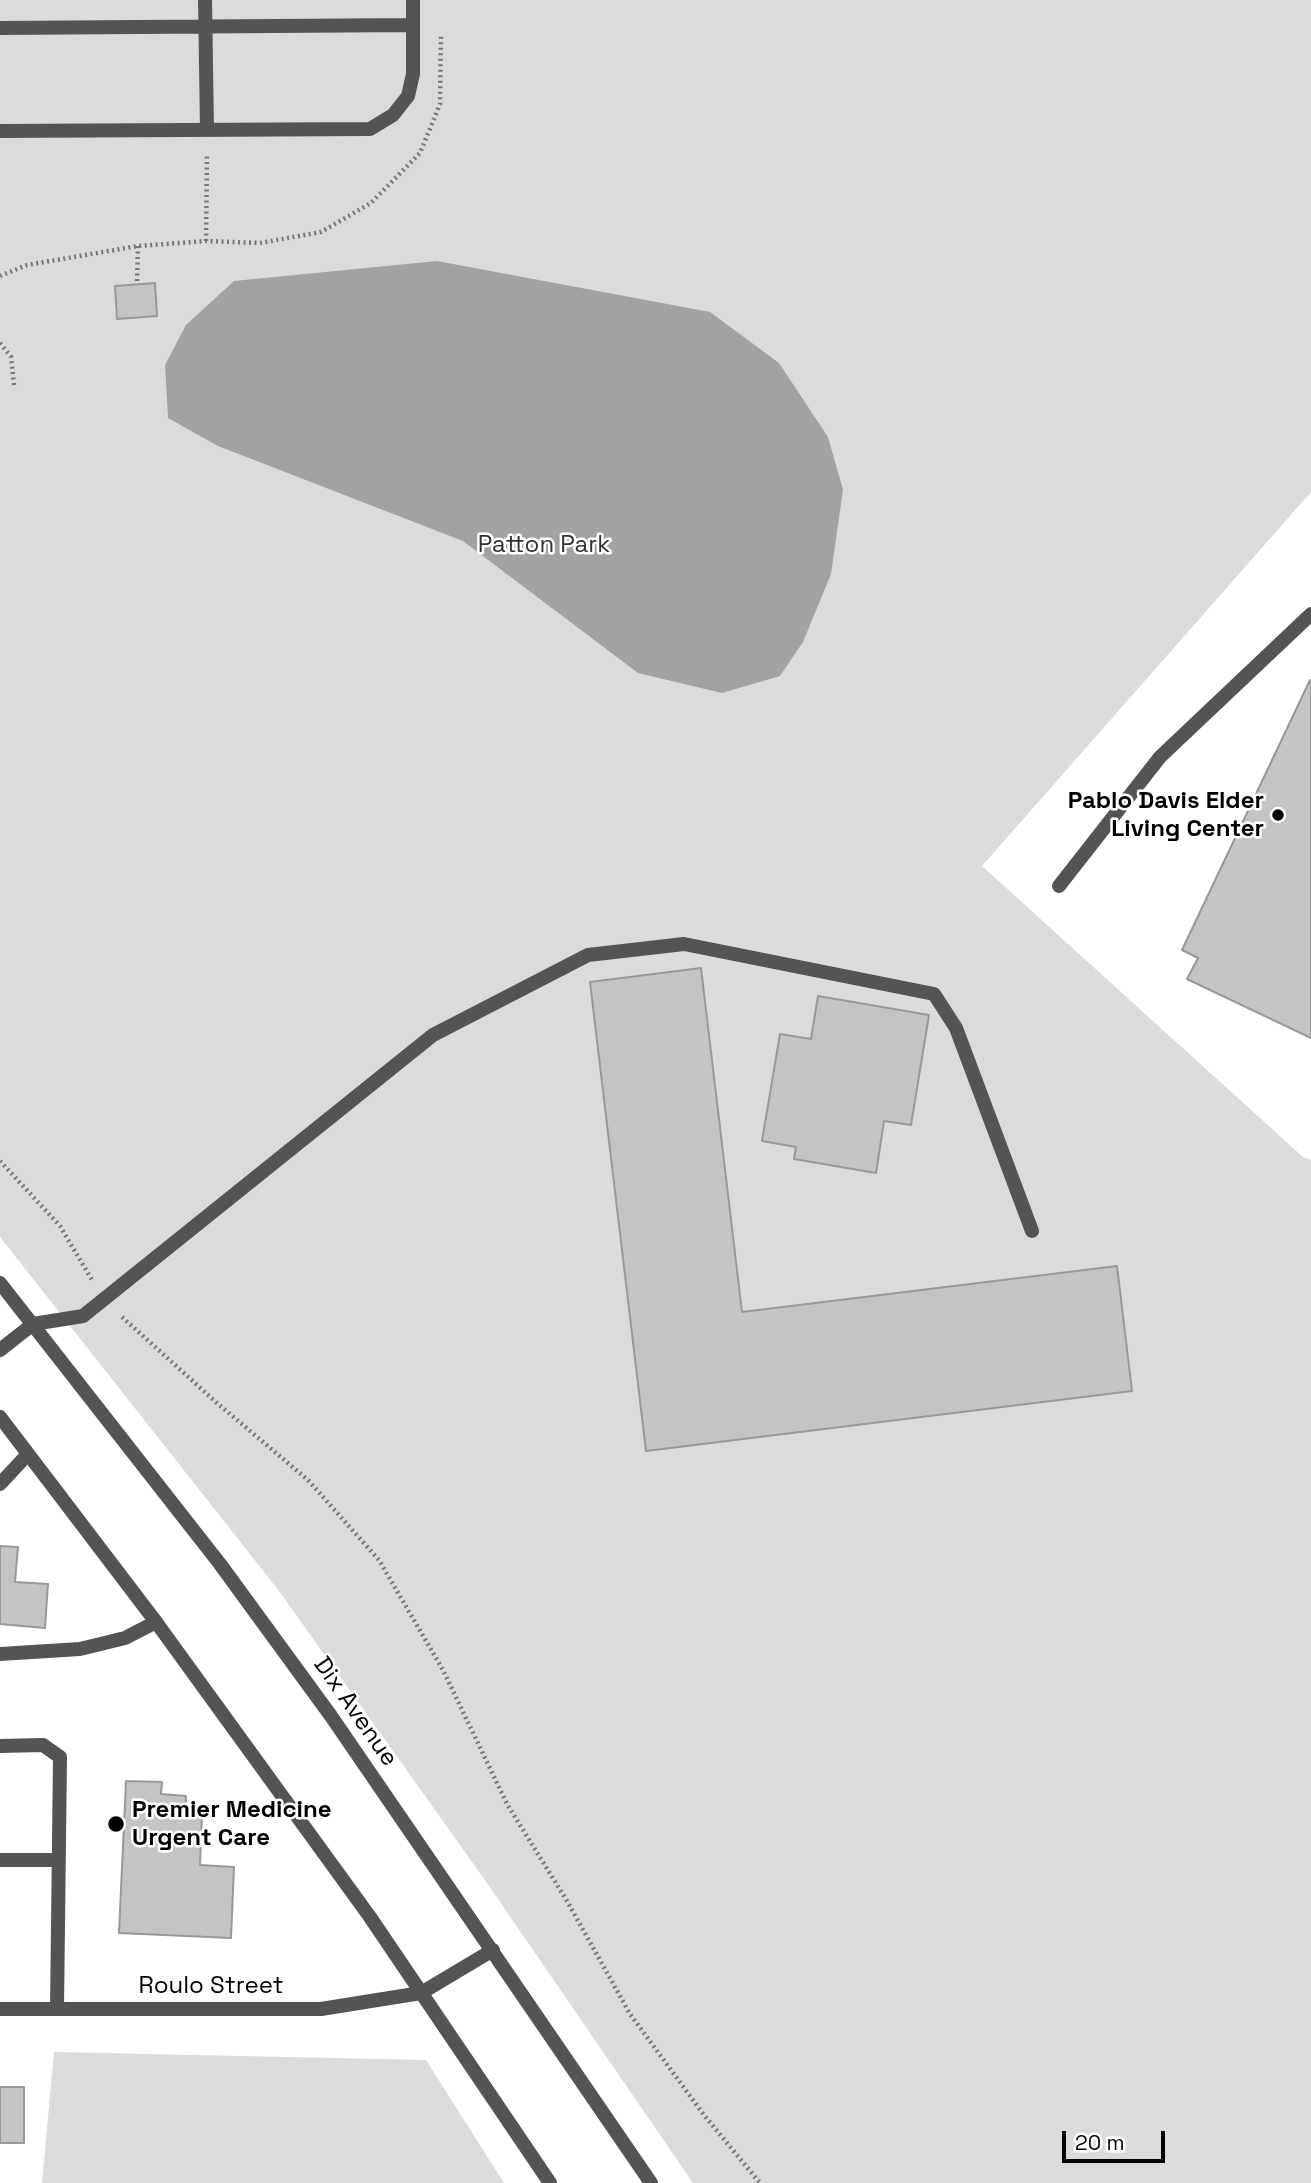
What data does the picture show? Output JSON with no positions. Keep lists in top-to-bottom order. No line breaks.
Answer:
{"streets":{"street":["Dix Avenue","Roulo Street"]},"parks":["Patton Park"],"places":["Pablo Davis Elder Living Center","Premier Medicine Urgent Care"],"scale_bar":"20 m"}
